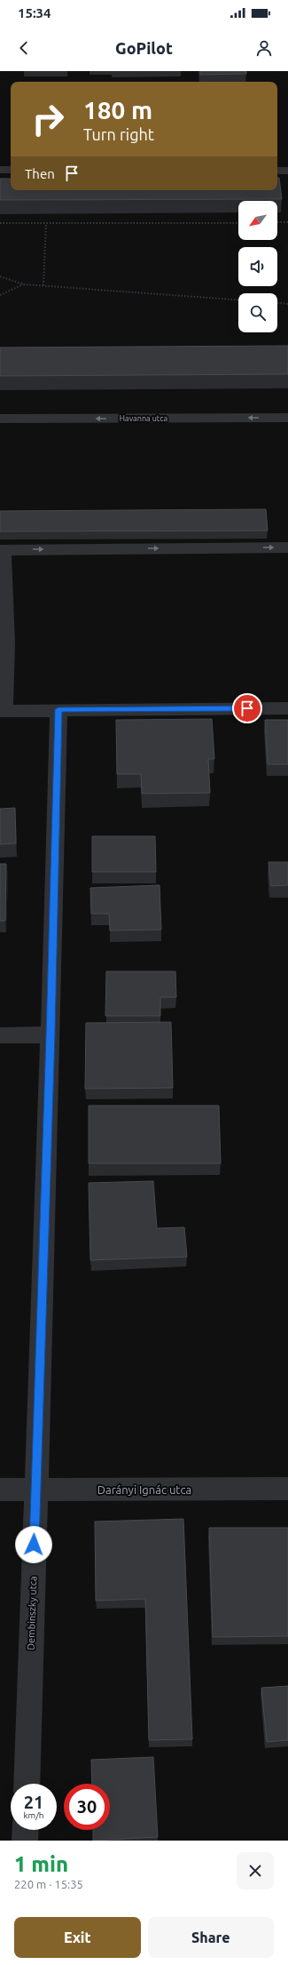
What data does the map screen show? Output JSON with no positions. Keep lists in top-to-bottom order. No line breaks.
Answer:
{"streets":{"street":["Havanna utca","Darányi Ignác utca","Dembinszky utca"]},"crossings":[["Darányi Ignác utca","Dembinszky utca"]],"north":"bottom left","page":{"status":"15:34","header":"GoPilot","turn":["180 m","Turn right"],"then":"Then","speed":"21 km/h","limit":"30","heading":["1 min","220 m · 15:35"],"buttons":["Exit","Share"]}}
